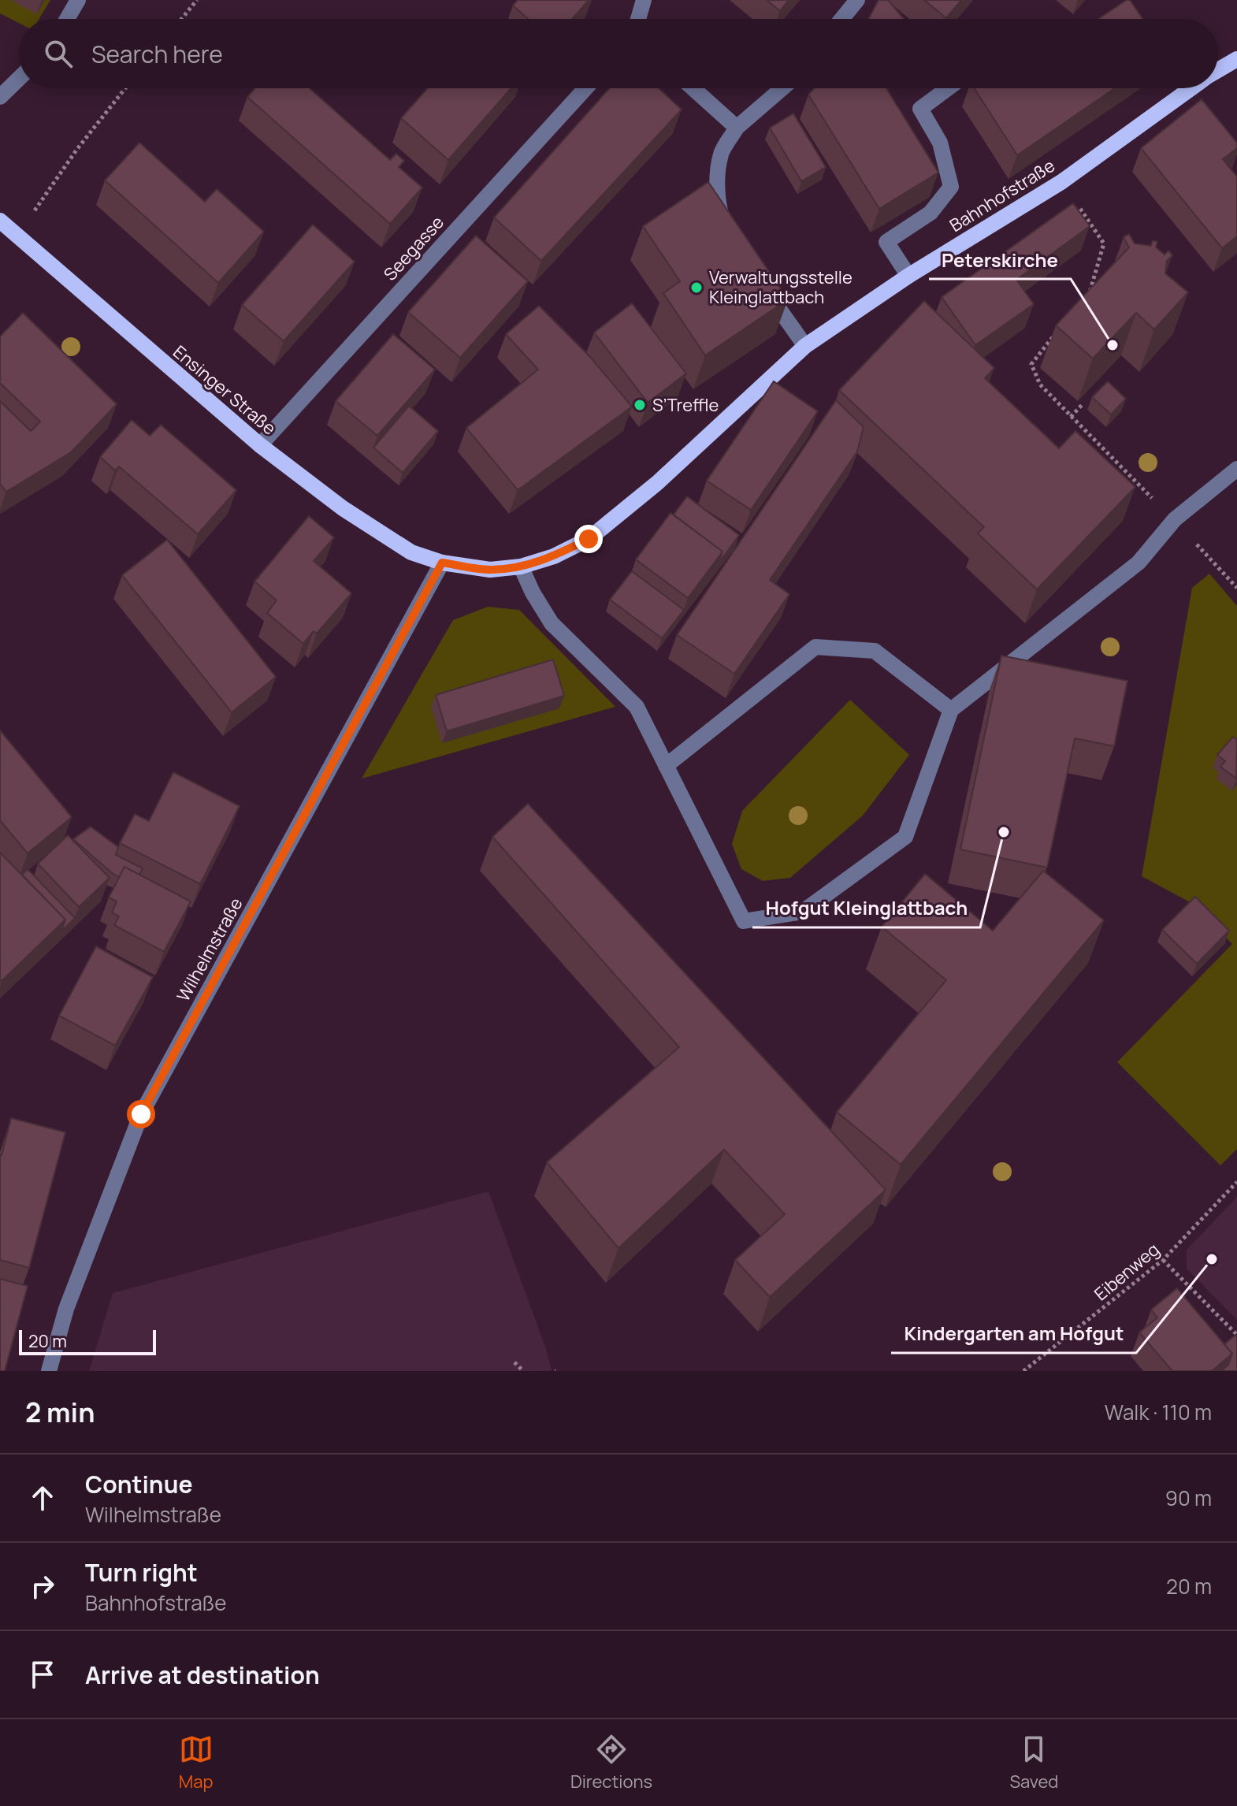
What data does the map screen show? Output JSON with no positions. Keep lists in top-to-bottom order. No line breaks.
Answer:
{"streets":{"main road":["Bahnhofstraße","Ensinger Straße"],"street":["Seegasse","Wilhelmstraße"],"path":["Eibenweg"]},"crossings":[["Bahnhofstraße","Ensinger Straße"],["Bahnhofstraße","Wilhelmstraße"],["Seegasse","Ensinger Straße"],["Ensinger Straße","Wilhelmstraße"]],"places":["Verwaltungsstelle Kleinglattbach","Peterskirche","S’Treffle","Hofgut Kleinglattbach","Kindergarten am Hofgut"],"scale_bar":"20 m","page":{"search":"Search here","scale":"20 m","heading":["2 min","Walk · 110 m"],"list":[["Continue","Wilhelmstraße","90 m"],["Turn right","Bahnhofstraße","20 m"],"Arrive at destination"],"nav":["Map","Directions","Saved"]}}
